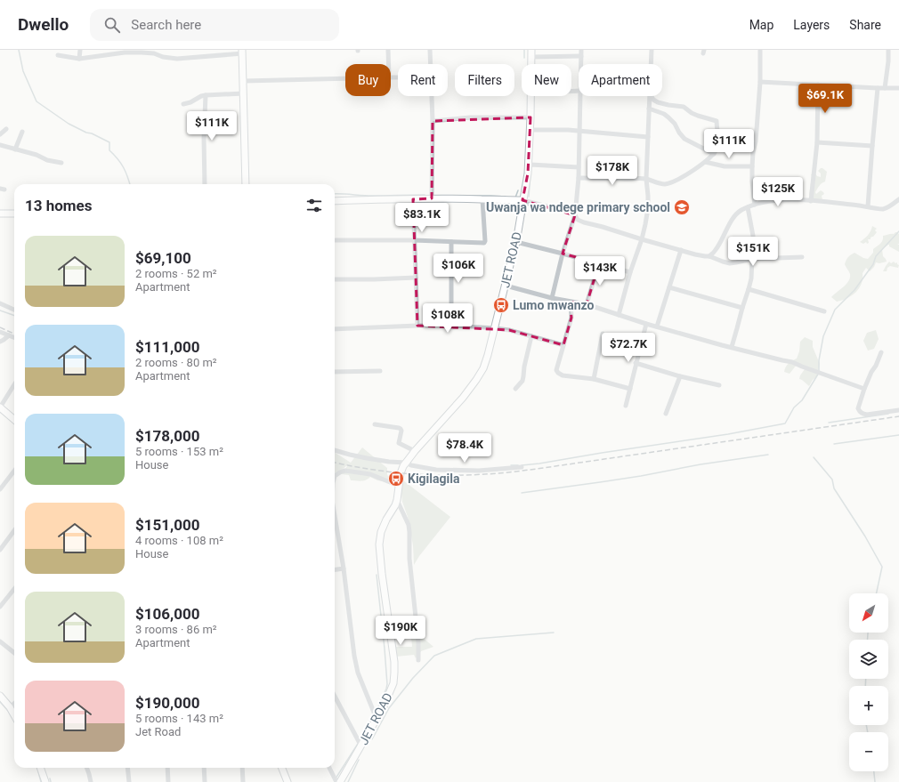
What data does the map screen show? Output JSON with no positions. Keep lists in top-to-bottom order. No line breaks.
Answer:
{"streets":{"main road":["JET ROAD"]},"places":{"school or university":["Uwanja wa ndege primary school"],"bus stop":["Lumo mwanzo","Kigilagila"]},"north":"bottom left","page":{"header":"Dwello","search":"Search here","nav":["Map","Layers","Share"],"chip":["Buy","Rent","Filters","New","Apartment"],"price":["$69.1K","$111K","$111K","$178K","$125K","$83.1K","$151K","$106K","$143K","$108K","$72.7K","$78.4K","$190K"],"heading":"13 homes","list":[{"name":"$69,100","note":"2 rooms · 52 m² · Apartment"},{"name":"$111,000","note":"2 rooms · 80 m² · Apartment"},{"name":"$178,000","note":"5 rooms · 153 m² · House"},{"name":"$151,000","note":"4 rooms · 108 m² · House"},{"name":"$106,000","note":"3 rooms · 86 m² · Apartment"},{"name":"$190,000","note":"5 rooms · 143 m² · Jet Road"}],"map_buttons":["+","−"]}}
